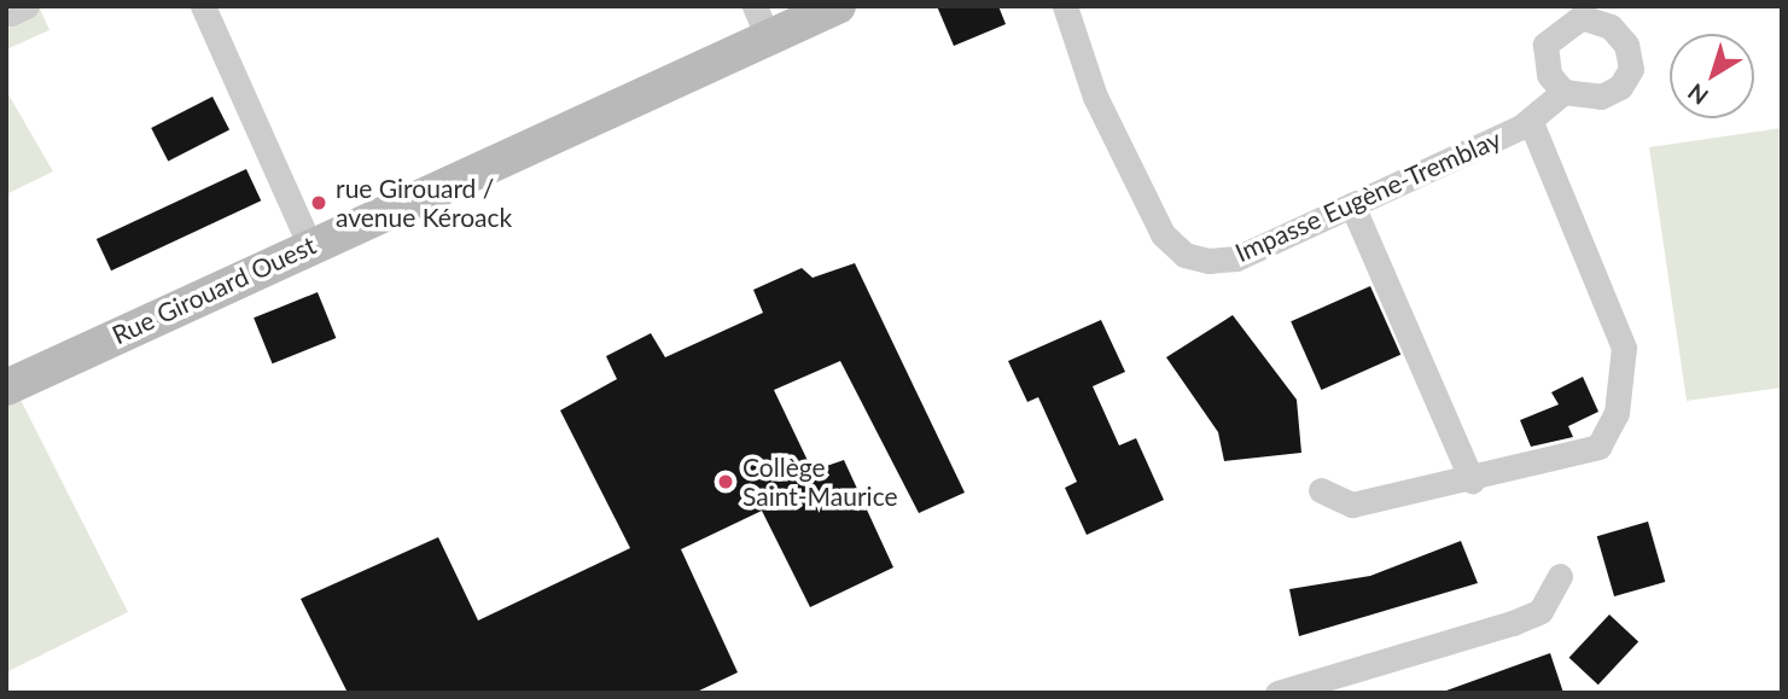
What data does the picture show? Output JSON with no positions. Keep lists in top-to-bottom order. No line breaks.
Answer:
{"streets":{"street":["Impasse Eugène-Tremblay","Rue Girouard Ouest"]},"places":["rue Girouard / avenue Kéroack","Collège Saint-Maurice"],"north":"bottom left"}
